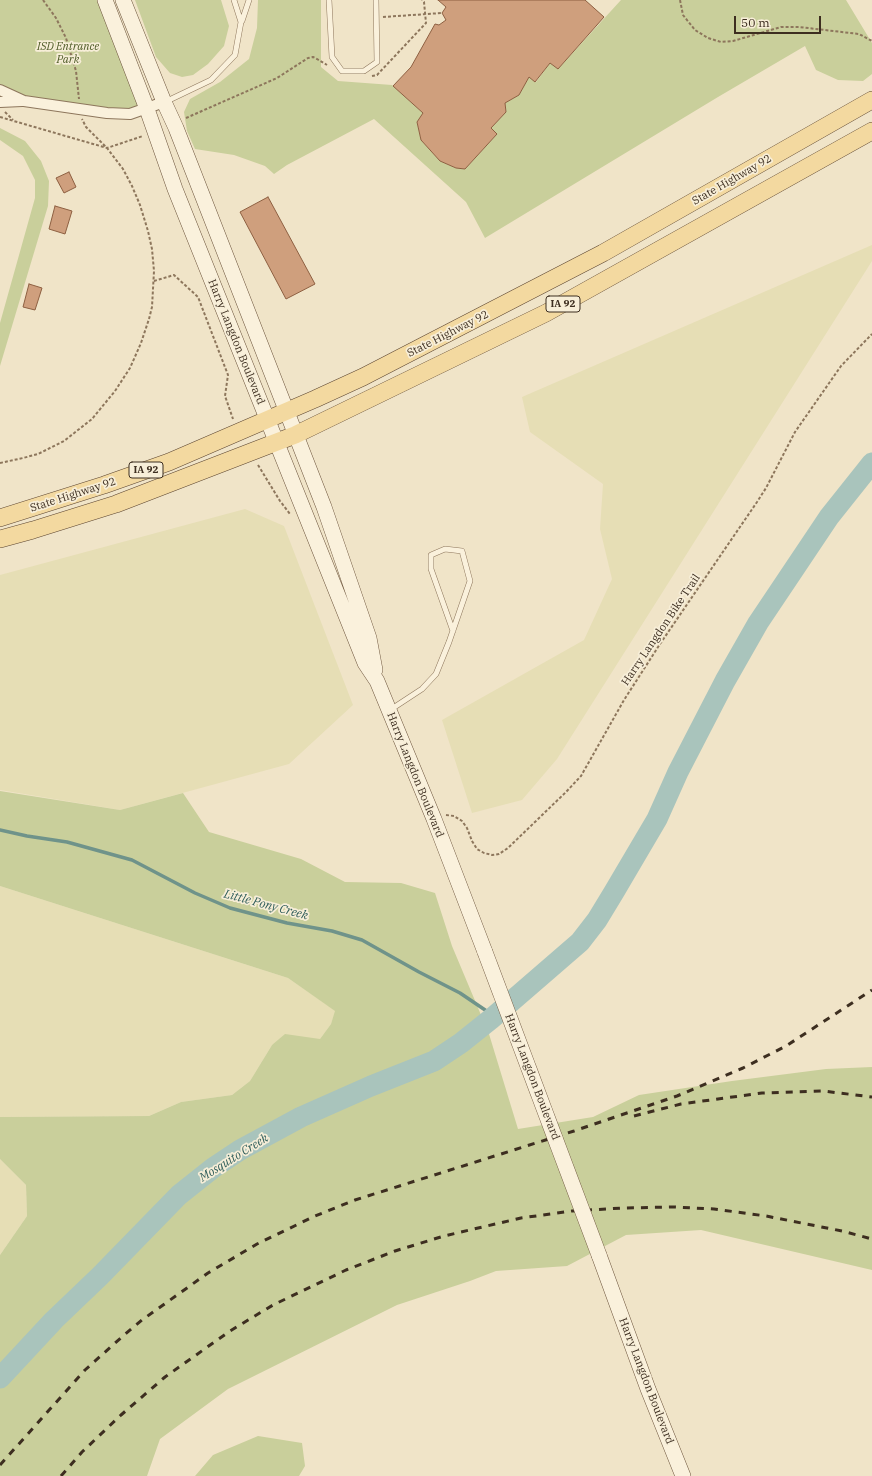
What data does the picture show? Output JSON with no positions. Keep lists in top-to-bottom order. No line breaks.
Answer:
{"streets":{"main road":["State Highway 92","IA 92","Harry Langdon Boulevard"],"path":["Harry Langdon Bike Trail"]},"crossings":[["State Highway 92","Harry Langdon Boulevard"],["Harry Langdon Boulevard","Harry Langdon Bike Trail"]],"water":["Little Pony Creek","Mosquito Creek"],"parks":["ISD Entrance Park"],"scale_bar":"50 m"}
